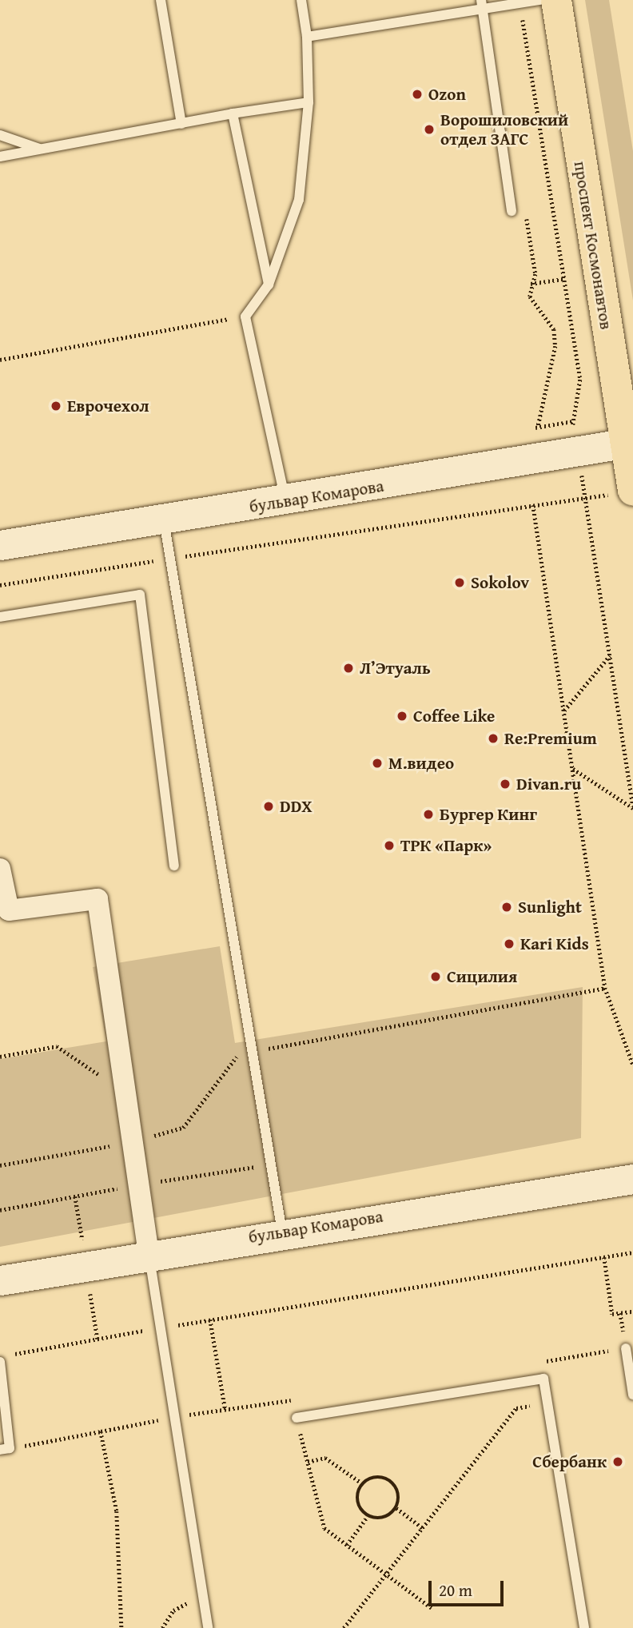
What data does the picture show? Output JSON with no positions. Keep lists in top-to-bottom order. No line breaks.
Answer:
{"streets":{"main road":["проспект Космонавтов"],"street":["бульвар Комарова"]},"crossings":[["проспект Космонавтов","бульвар Комарова"]],"places":["Ozon","Ворошиловский отдел ЗАГС","Еврочехол","Sokolov","Л’Этуаль","Coffee Like","Re:Premium","М.видео","Divan.ru","DDX","Бургер Кинг","ТРК «Парк»","Sunlight","Kari Kids","Сицилия","Сбербанк"],"scale_bar":"20 m"}
